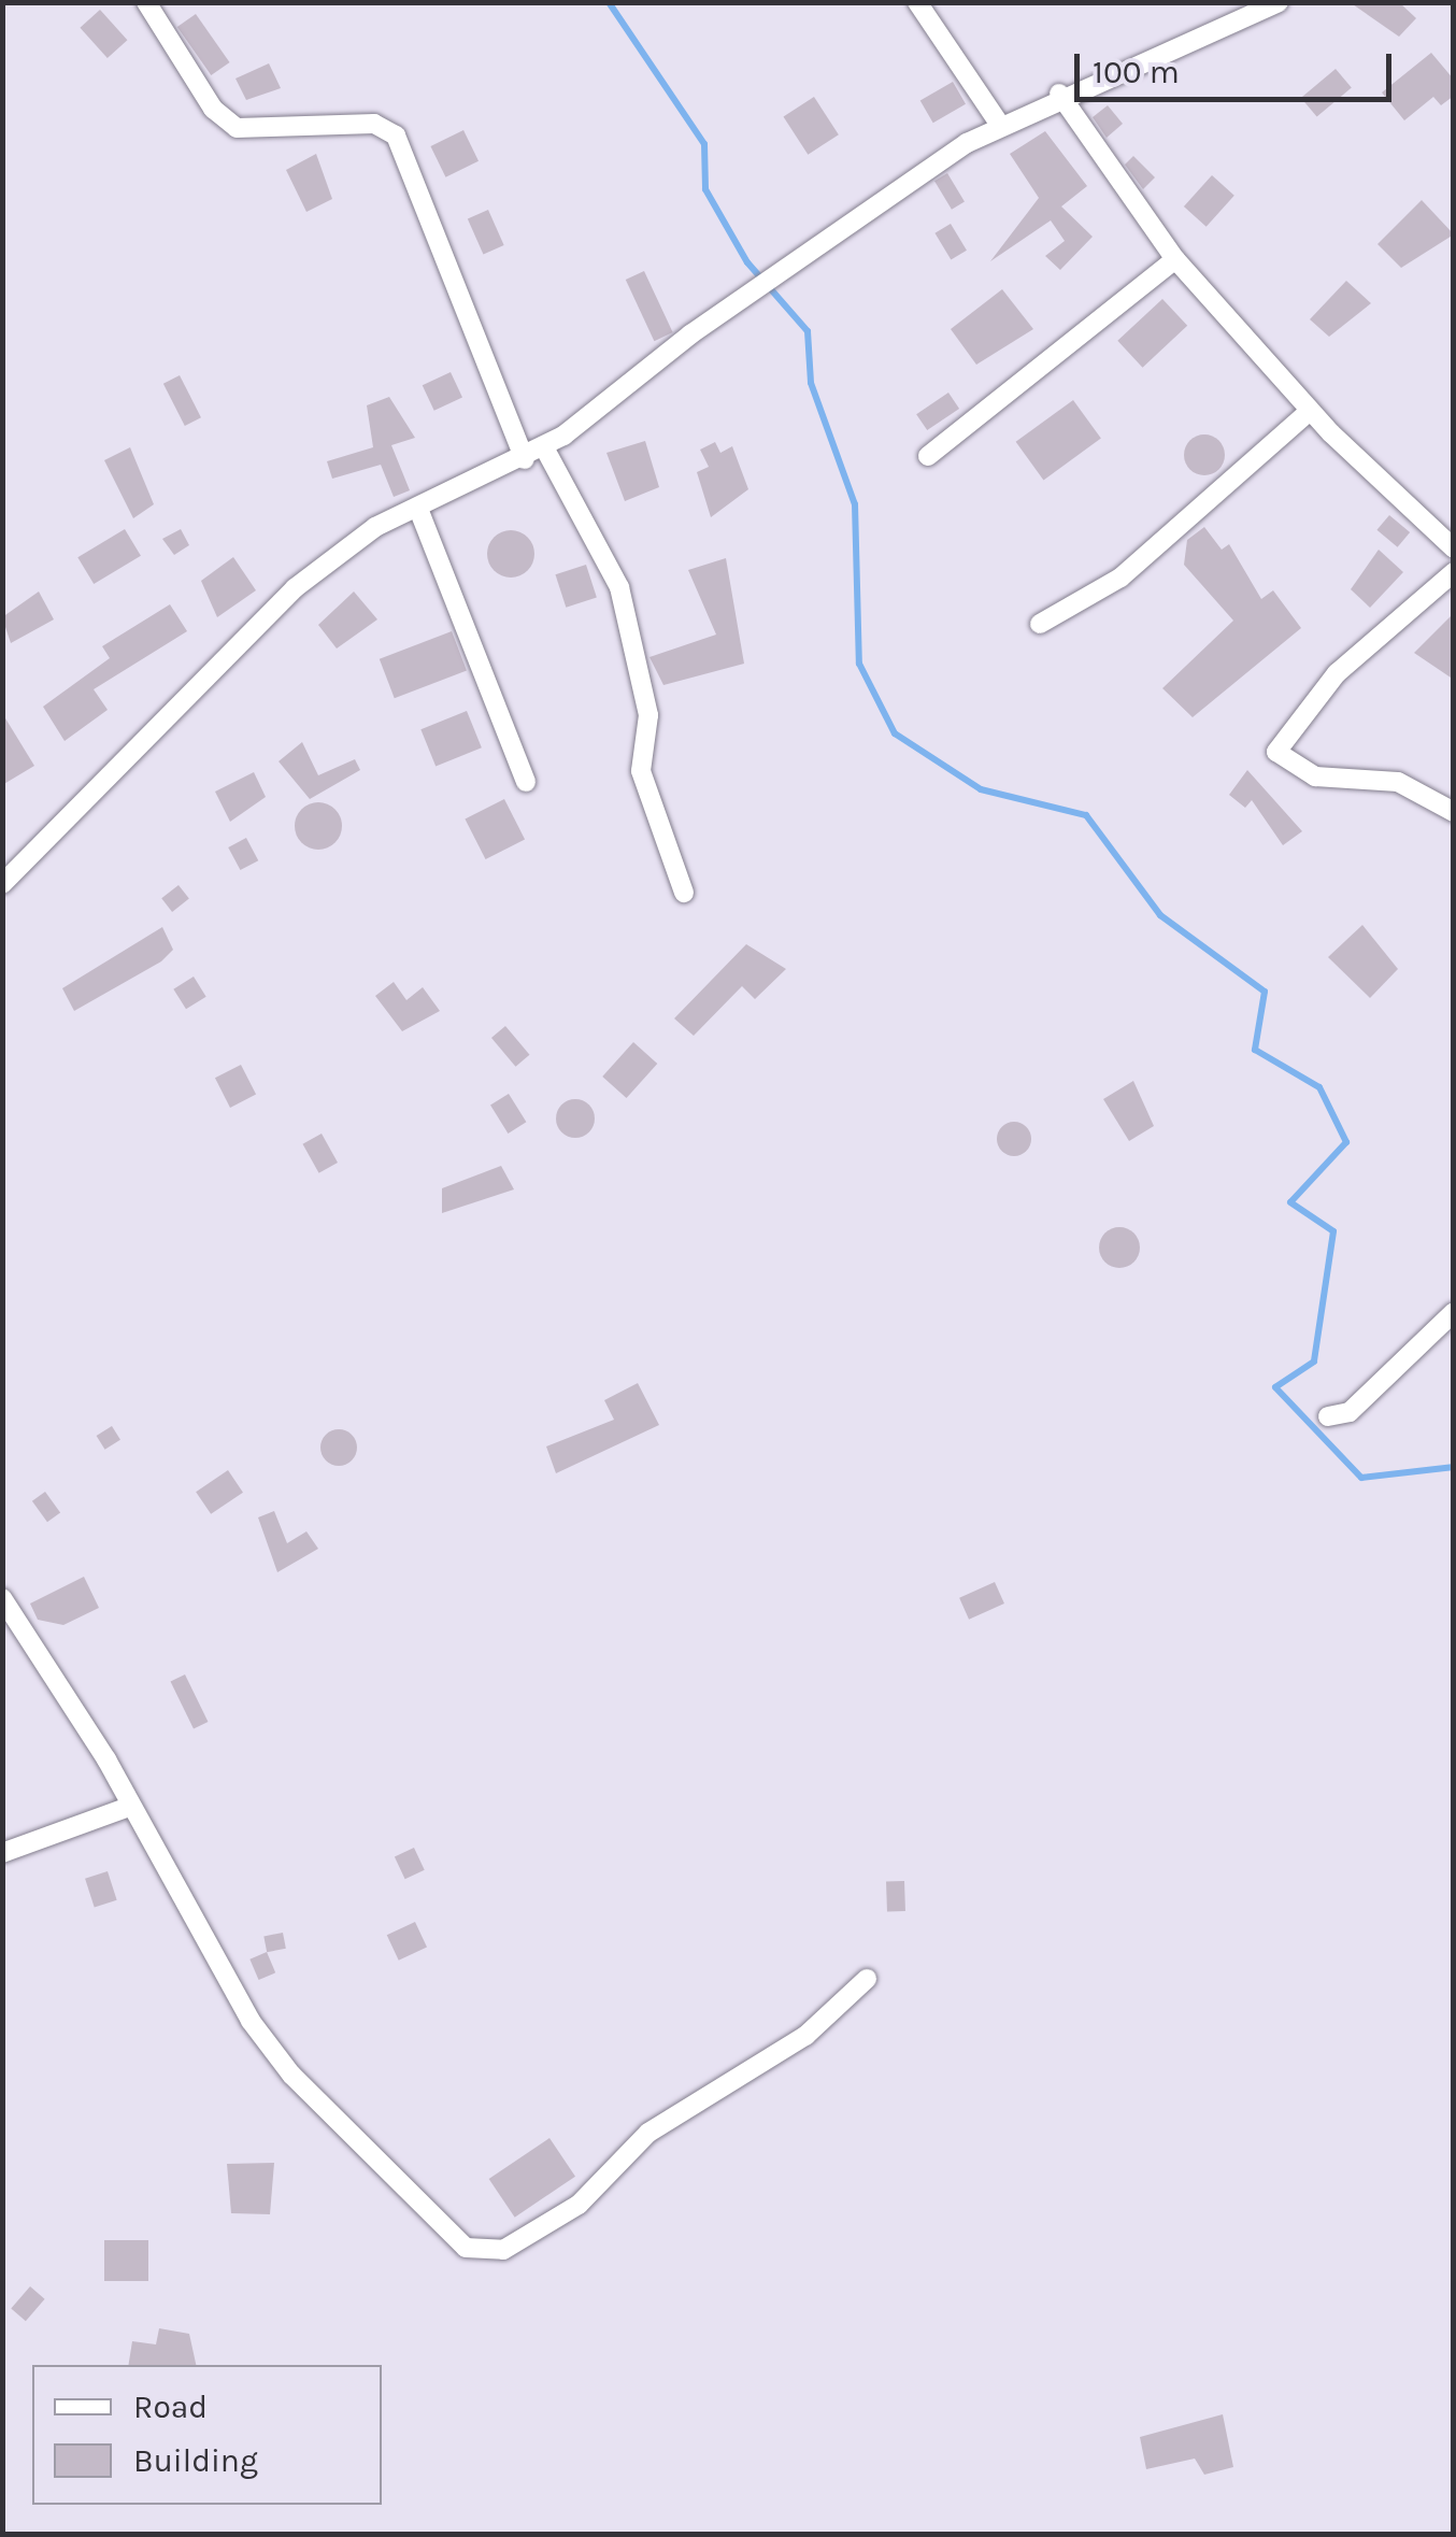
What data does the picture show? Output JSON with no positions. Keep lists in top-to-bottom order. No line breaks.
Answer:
{"legend":["Road","Building"],"scale_bar":"100 m"}
